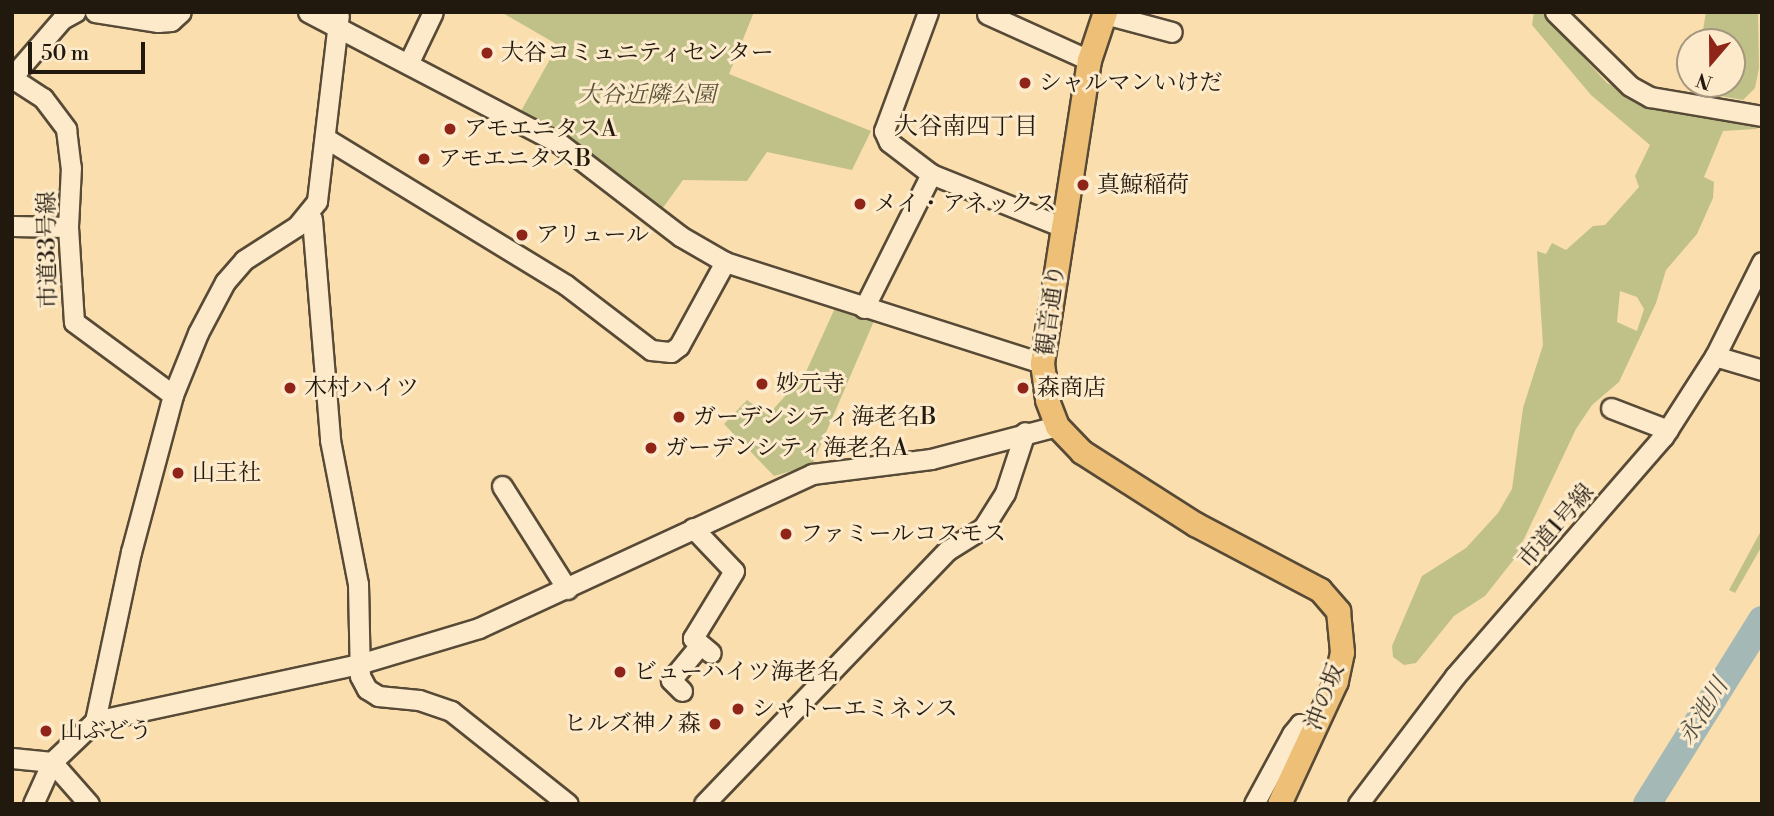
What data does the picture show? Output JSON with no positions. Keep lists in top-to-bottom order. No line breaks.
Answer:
{"streets":{"main road":["観音通り","沖の坂"],"street":["市道33号線","市道1号線"]},"crossings":[["観音通り","沖の坂"]],"districts":["大谷南四丁目"],"water":["永池川"],"parks":["大谷近隣公園"],"places":["大谷コミュニティセンター","シャルマンいけだ","アモエニタスA","アモエニタスB","真鯨稲荷","メイ・アネックス","アリュール","妙元寺","木村ハイツ","森商店","ガーデンシティ海老名B","ガーデンシティ海老名A","山王社","ファミールコスモス","ビューハイツ海老名","シャトーエミネンス","ヒルズ神ノ森","山ぶどう"],"scale_bar":"50 m","north":"bottom"}
